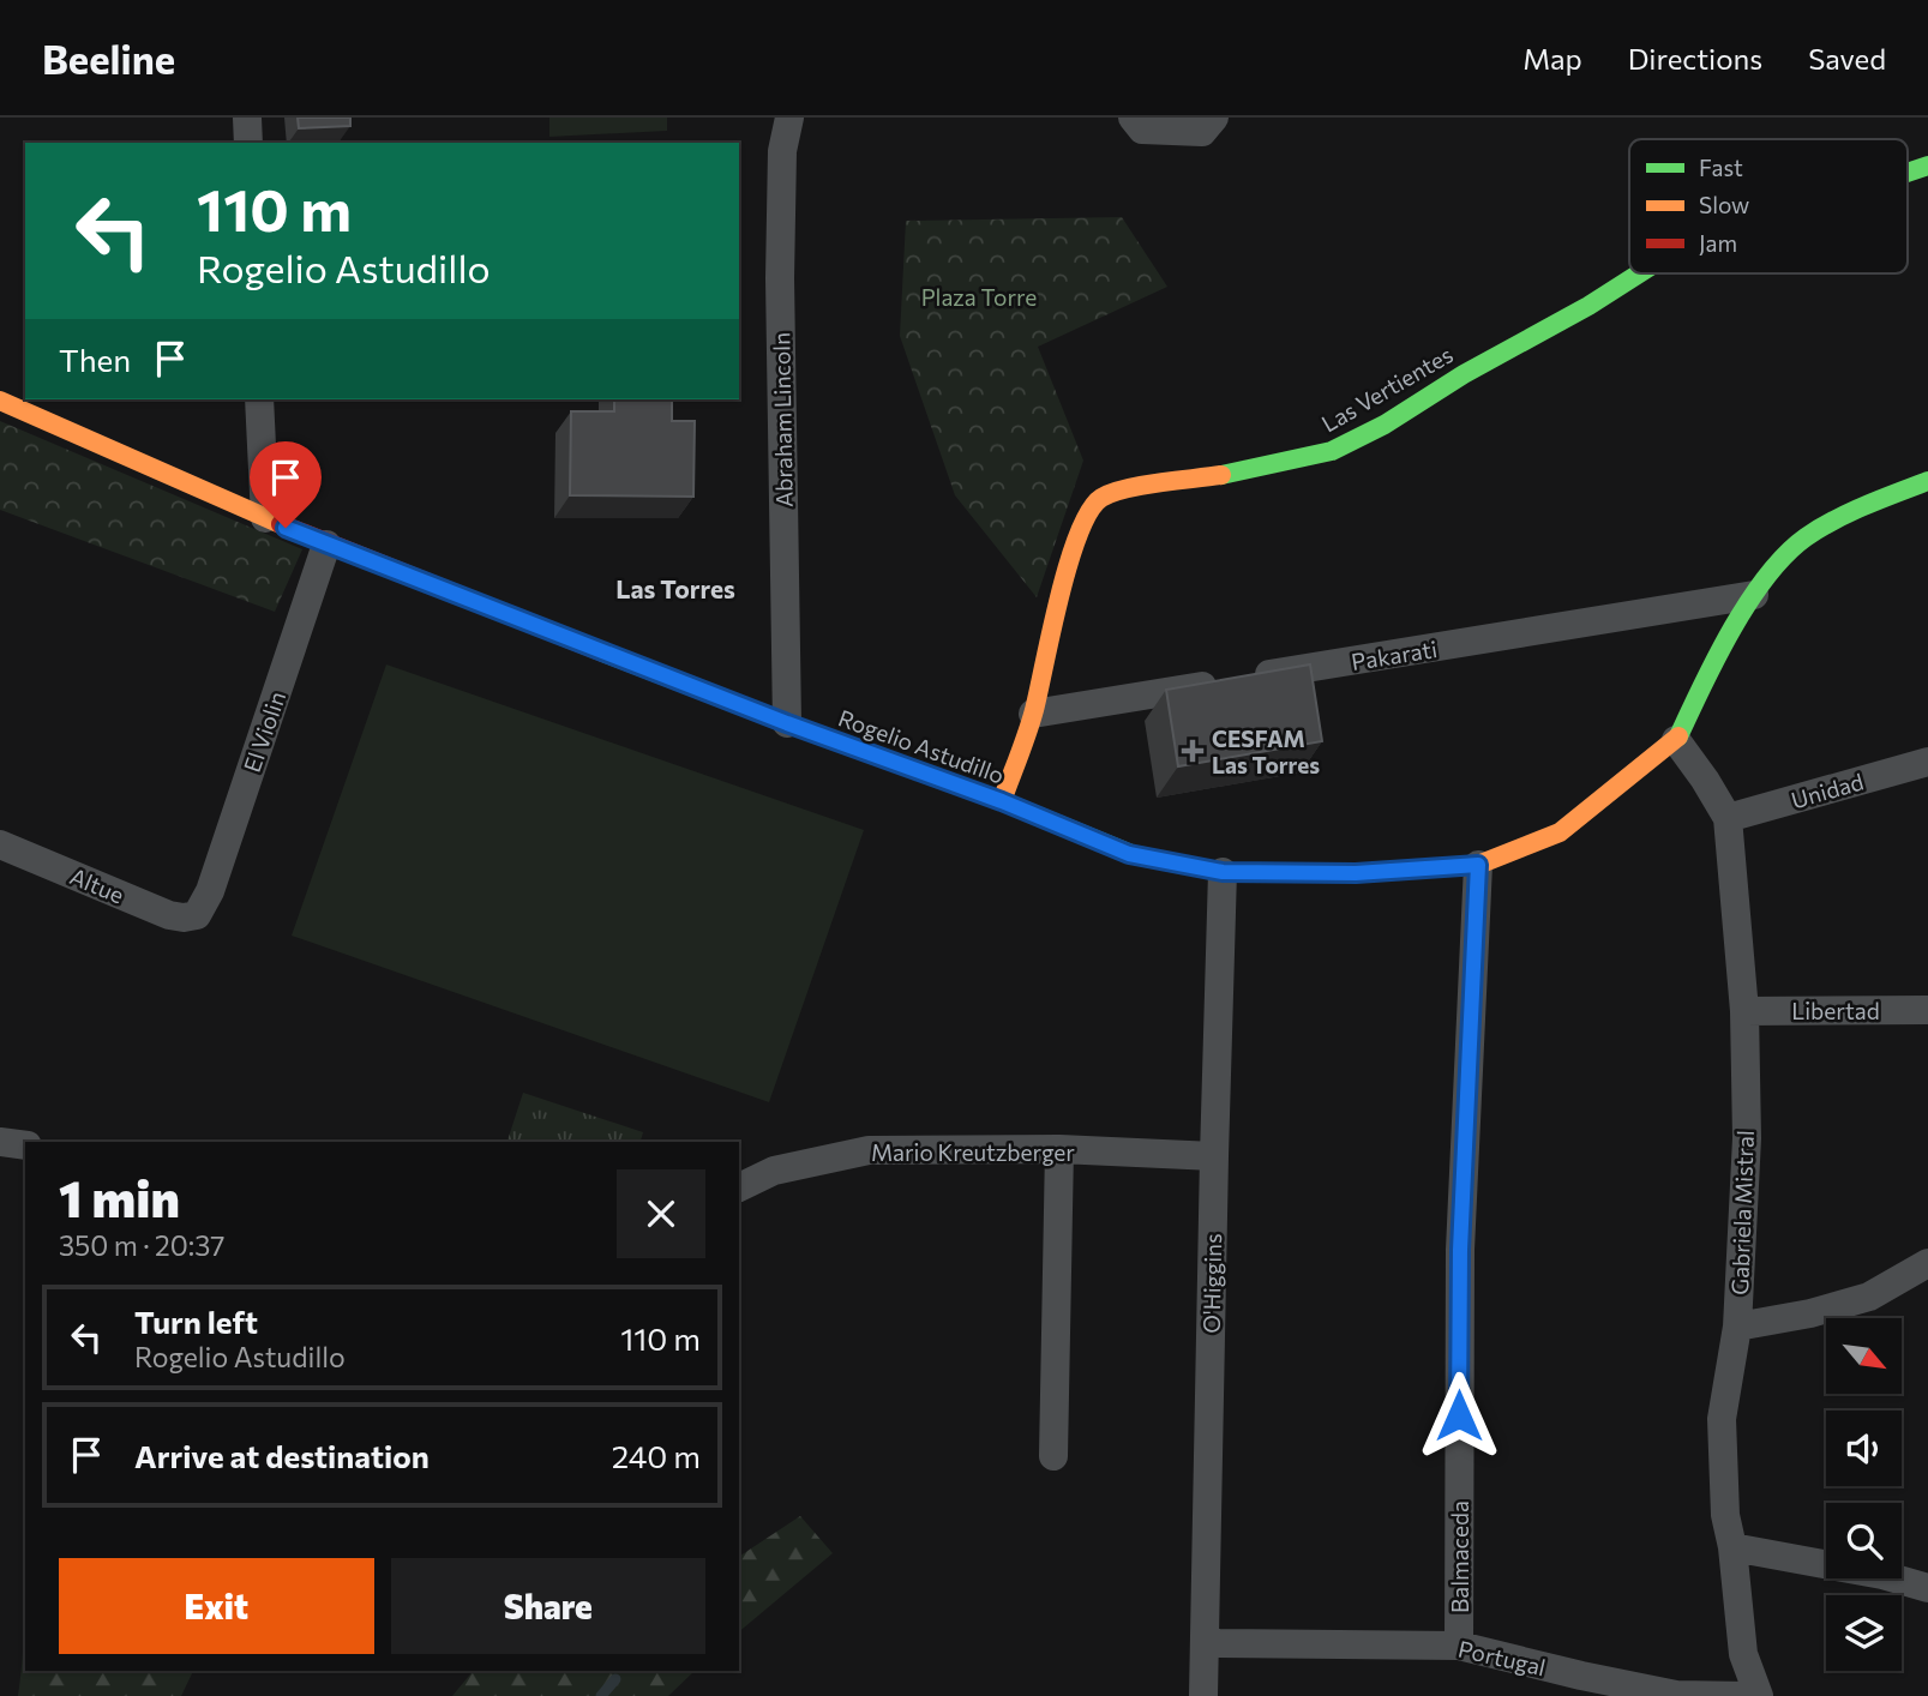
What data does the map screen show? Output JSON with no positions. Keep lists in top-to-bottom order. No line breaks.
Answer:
{"streets":{"street":["Las Vertientes","Abraham Lincoln","Pakarati","El Violin","Rogelio Astudillo","Unidad","Altue","Libertad","Mario Kreutzberger","Gabriela Mistral","O'Higgins","Balmaceda","Portugal"]},"crossings":[["Las Vertientes","Pakarati"],["Las Vertientes","Rogelio Astudillo"],["Abraham Lincoln","Rogelio Astudillo"],["Pakarati","Rogelio Astudillo"],["El Violin","Rogelio Astudillo"],["El Violin","Altue"],["Rogelio Astudillo","Gabriela Mistral"],["Rogelio Astudillo","O'Higgins"],["Rogelio Astudillo","Balmaceda"],["Unidad","Gabriela Mistral"],["Libertad","Gabriela Mistral"],["Mario Kreutzberger","O'Higgins"],["O'Higgins","Portugal"],["Balmaceda","Portugal"]],"districts":["Las Torres"],"parks":["Plaza Torre"],"places":{"health":["CESFAM Las Torres"]},"legend":["Fast","Slow","Jam"],"north":"bottom right","page":{"header":"Beeline","nav":["Map","Directions","Saved"],"turn":["110 m","Rogelio Astudillo"],"then":"Then","heading":["1 min","350 m · 20:37"],"list":[{"name":"Turn left","note":"Rogelio Astudillo","value":"110 m"},{"name":"Arrive at destination","value":"240 m"}],"buttons":["Exit","Share"]}}
